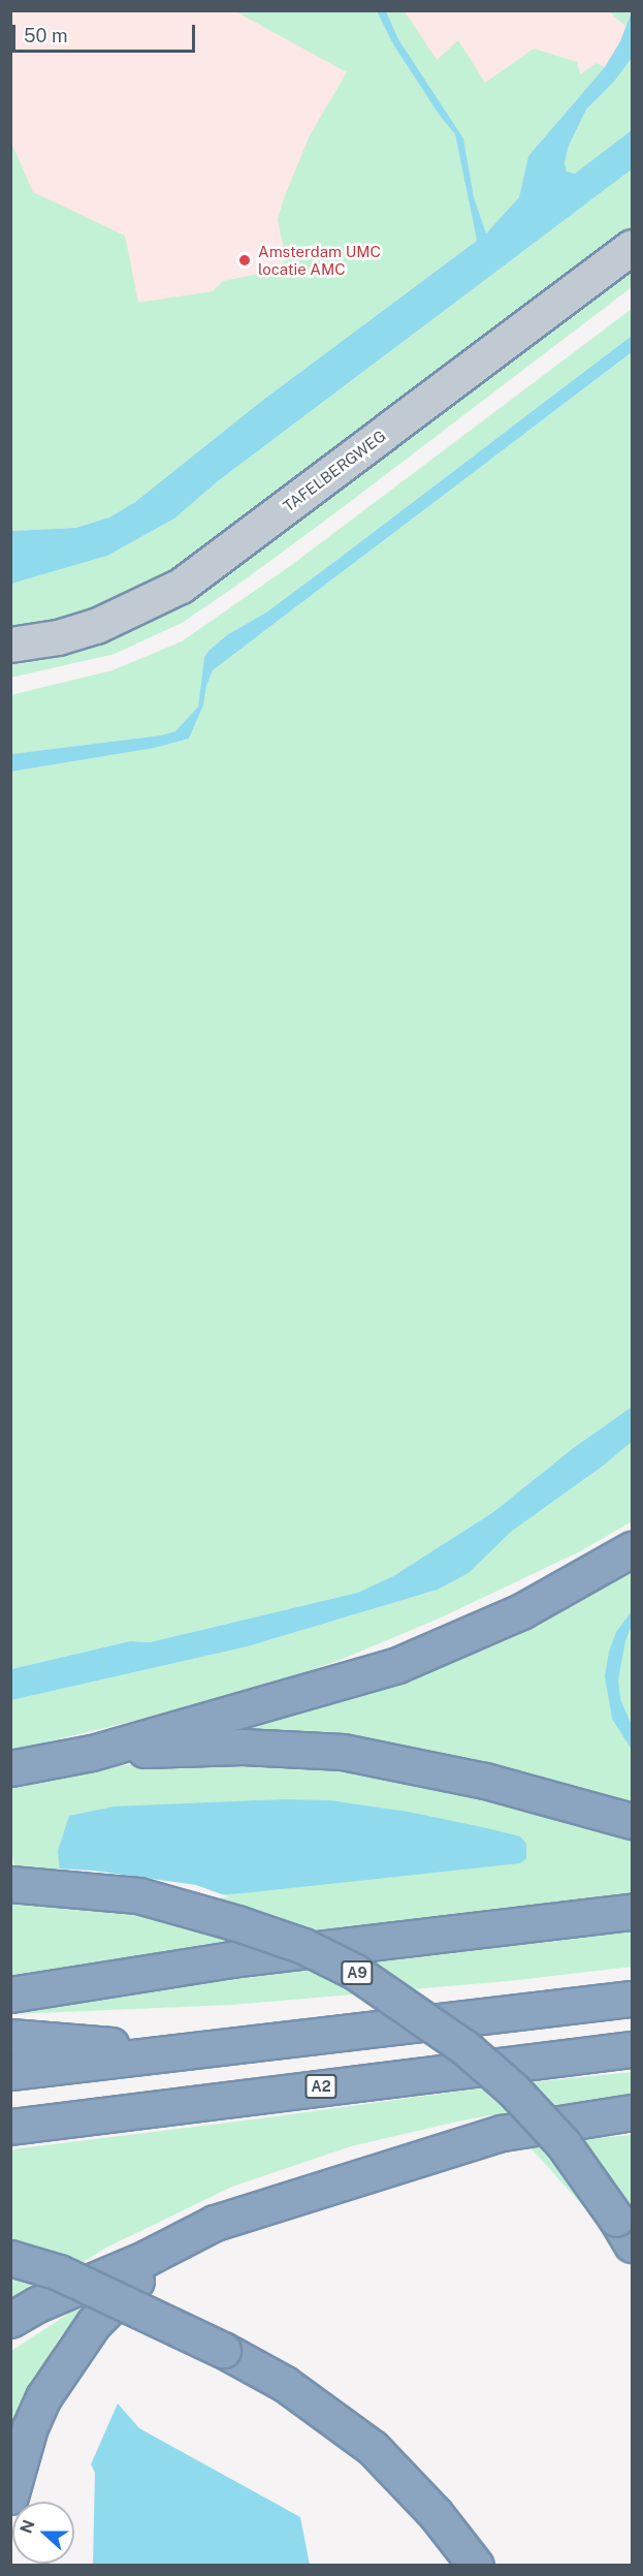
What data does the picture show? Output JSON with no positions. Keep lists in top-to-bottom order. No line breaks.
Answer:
{"streets":{"highway":["A9","A2"],"street":["TAFELBERGWEG"]},"places":["Amsterdam UMC locatie AMC"],"scale_bar":"50 m","north":"left"}
